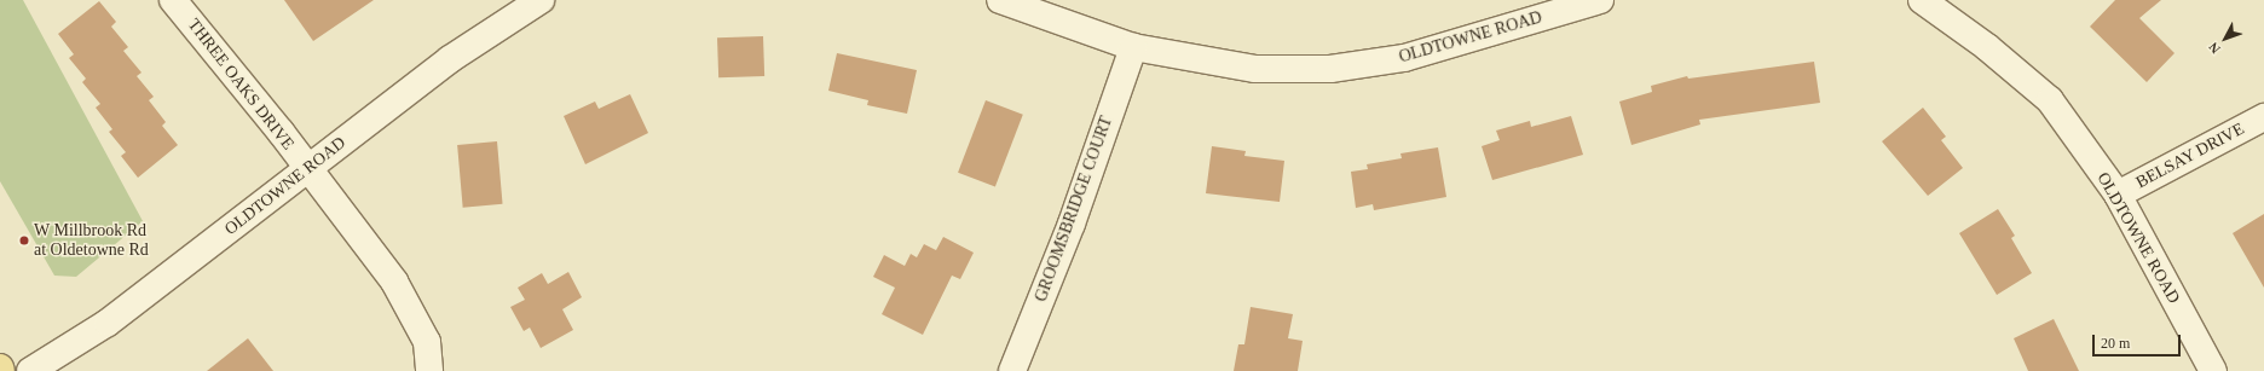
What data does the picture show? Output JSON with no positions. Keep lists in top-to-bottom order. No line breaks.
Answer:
{"streets":{"street":["OLDTOWNE ROAD","THREE OAKS DRIVE","BELSAY DRIVE","GROOMSBRIDGE COURT"]},"crossings":[["OLDTOWNE ROAD","THREE OAKS DRIVE"],["OLDTOWNE ROAD","BELSAY DRIVE"],["OLDTOWNE ROAD","GROOMSBRIDGE COURT"]],"places":["W Millbrook Rd at Oldetowne Rd"],"scale_bar":"20 m","north":"bottom left"}
